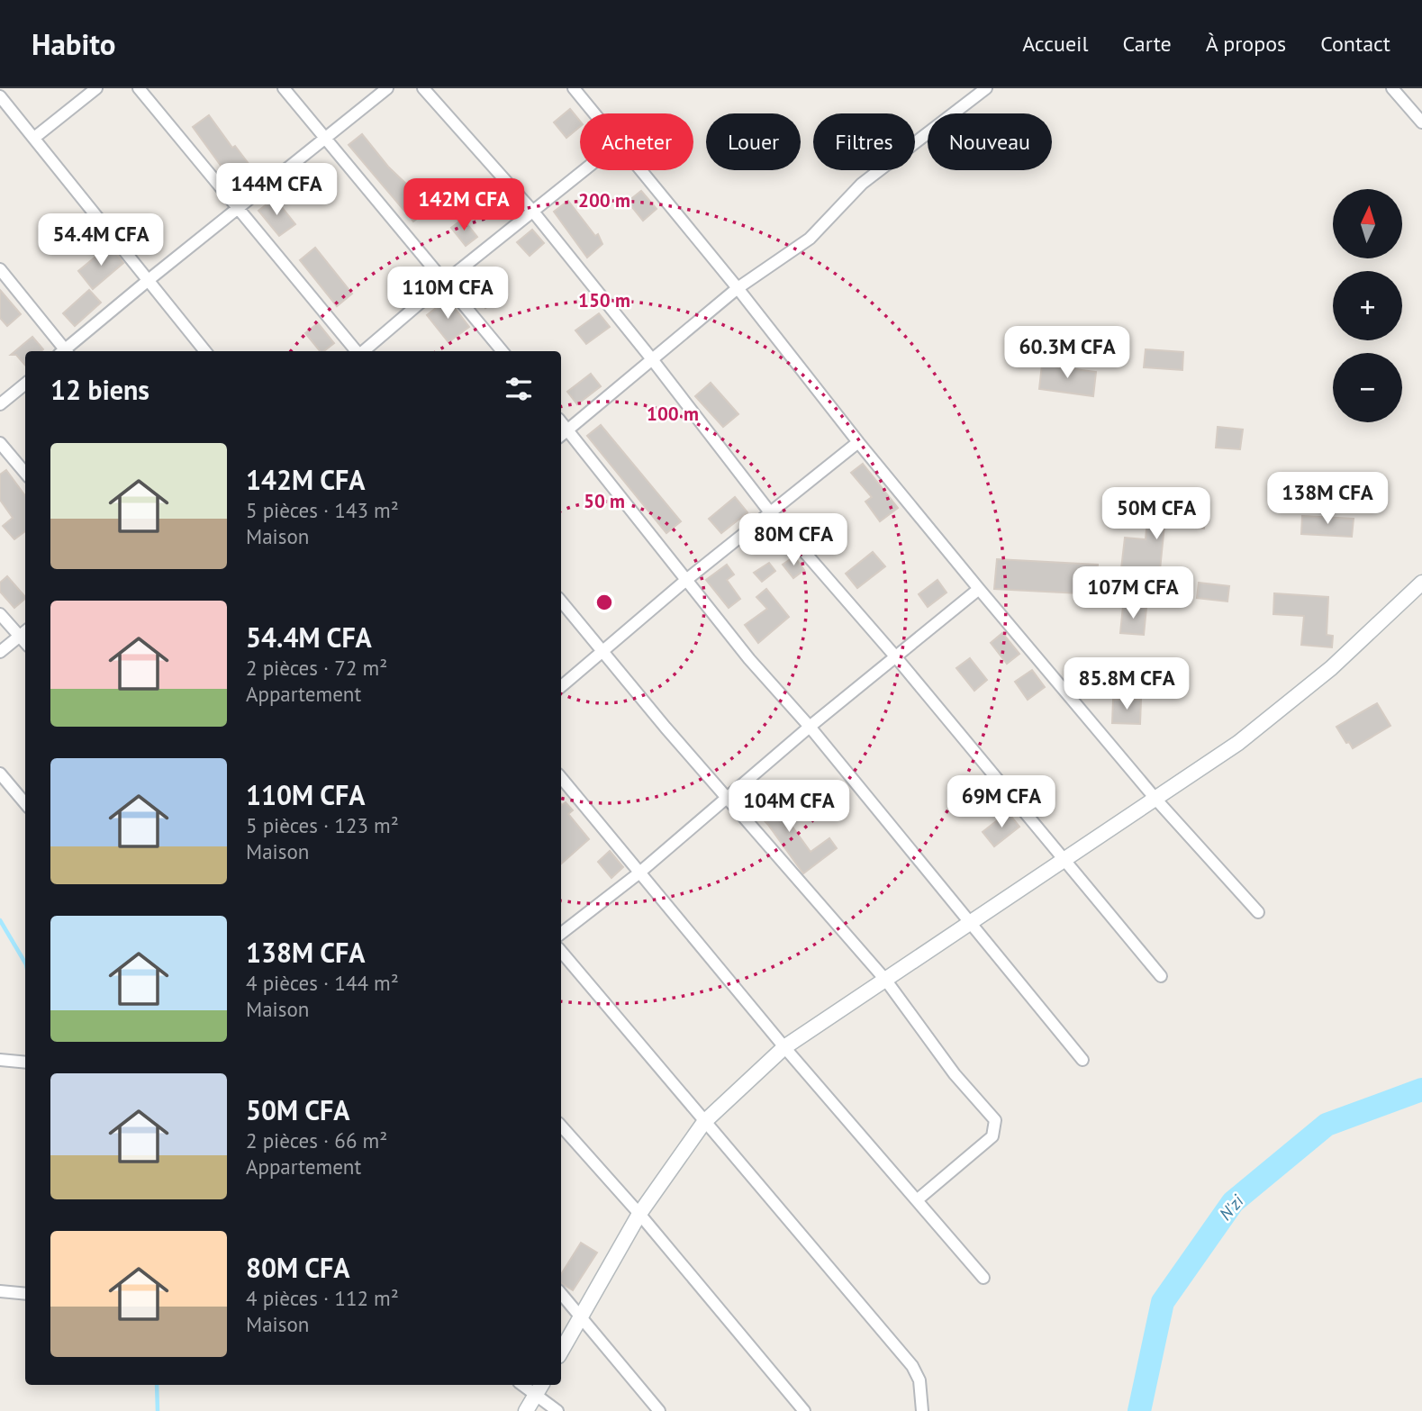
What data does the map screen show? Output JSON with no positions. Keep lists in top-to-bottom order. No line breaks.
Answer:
{"water":["N'zi"],"north":"top","page":{"header":"Habito","nav":["Accueil","Carte","À propos","Contact"],"chip":["Acheter","Louer","Filtres","Nouveau"],"price":["144M CFA","142M CFA","54.4M CFA","110M CFA","60.3M CFA","138M CFA","50M CFA","80M CFA","107M CFA","85.8M CFA","69M CFA","104M CFA"],"map_buttons":["+","−"],"heading":"12 biens","list":[{"name":"142M CFA","note":"5 pièces · 143 m² · Maison"},{"name":"54.4M CFA","note":"2 pièces · 72 m² · Appartement"},{"name":"110M CFA","note":"5 pièces · 123 m² · Maison"},{"name":"138M CFA","note":"4 pièces · 144 m² · Maison"},{"name":"50M CFA","note":"2 pièces · 66 m² · Appartement"},{"name":"80M CFA","note":"4 pièces · 112 m² · Maison"}]},"rings":["200 m","150 m","100 m","50 m"]}
